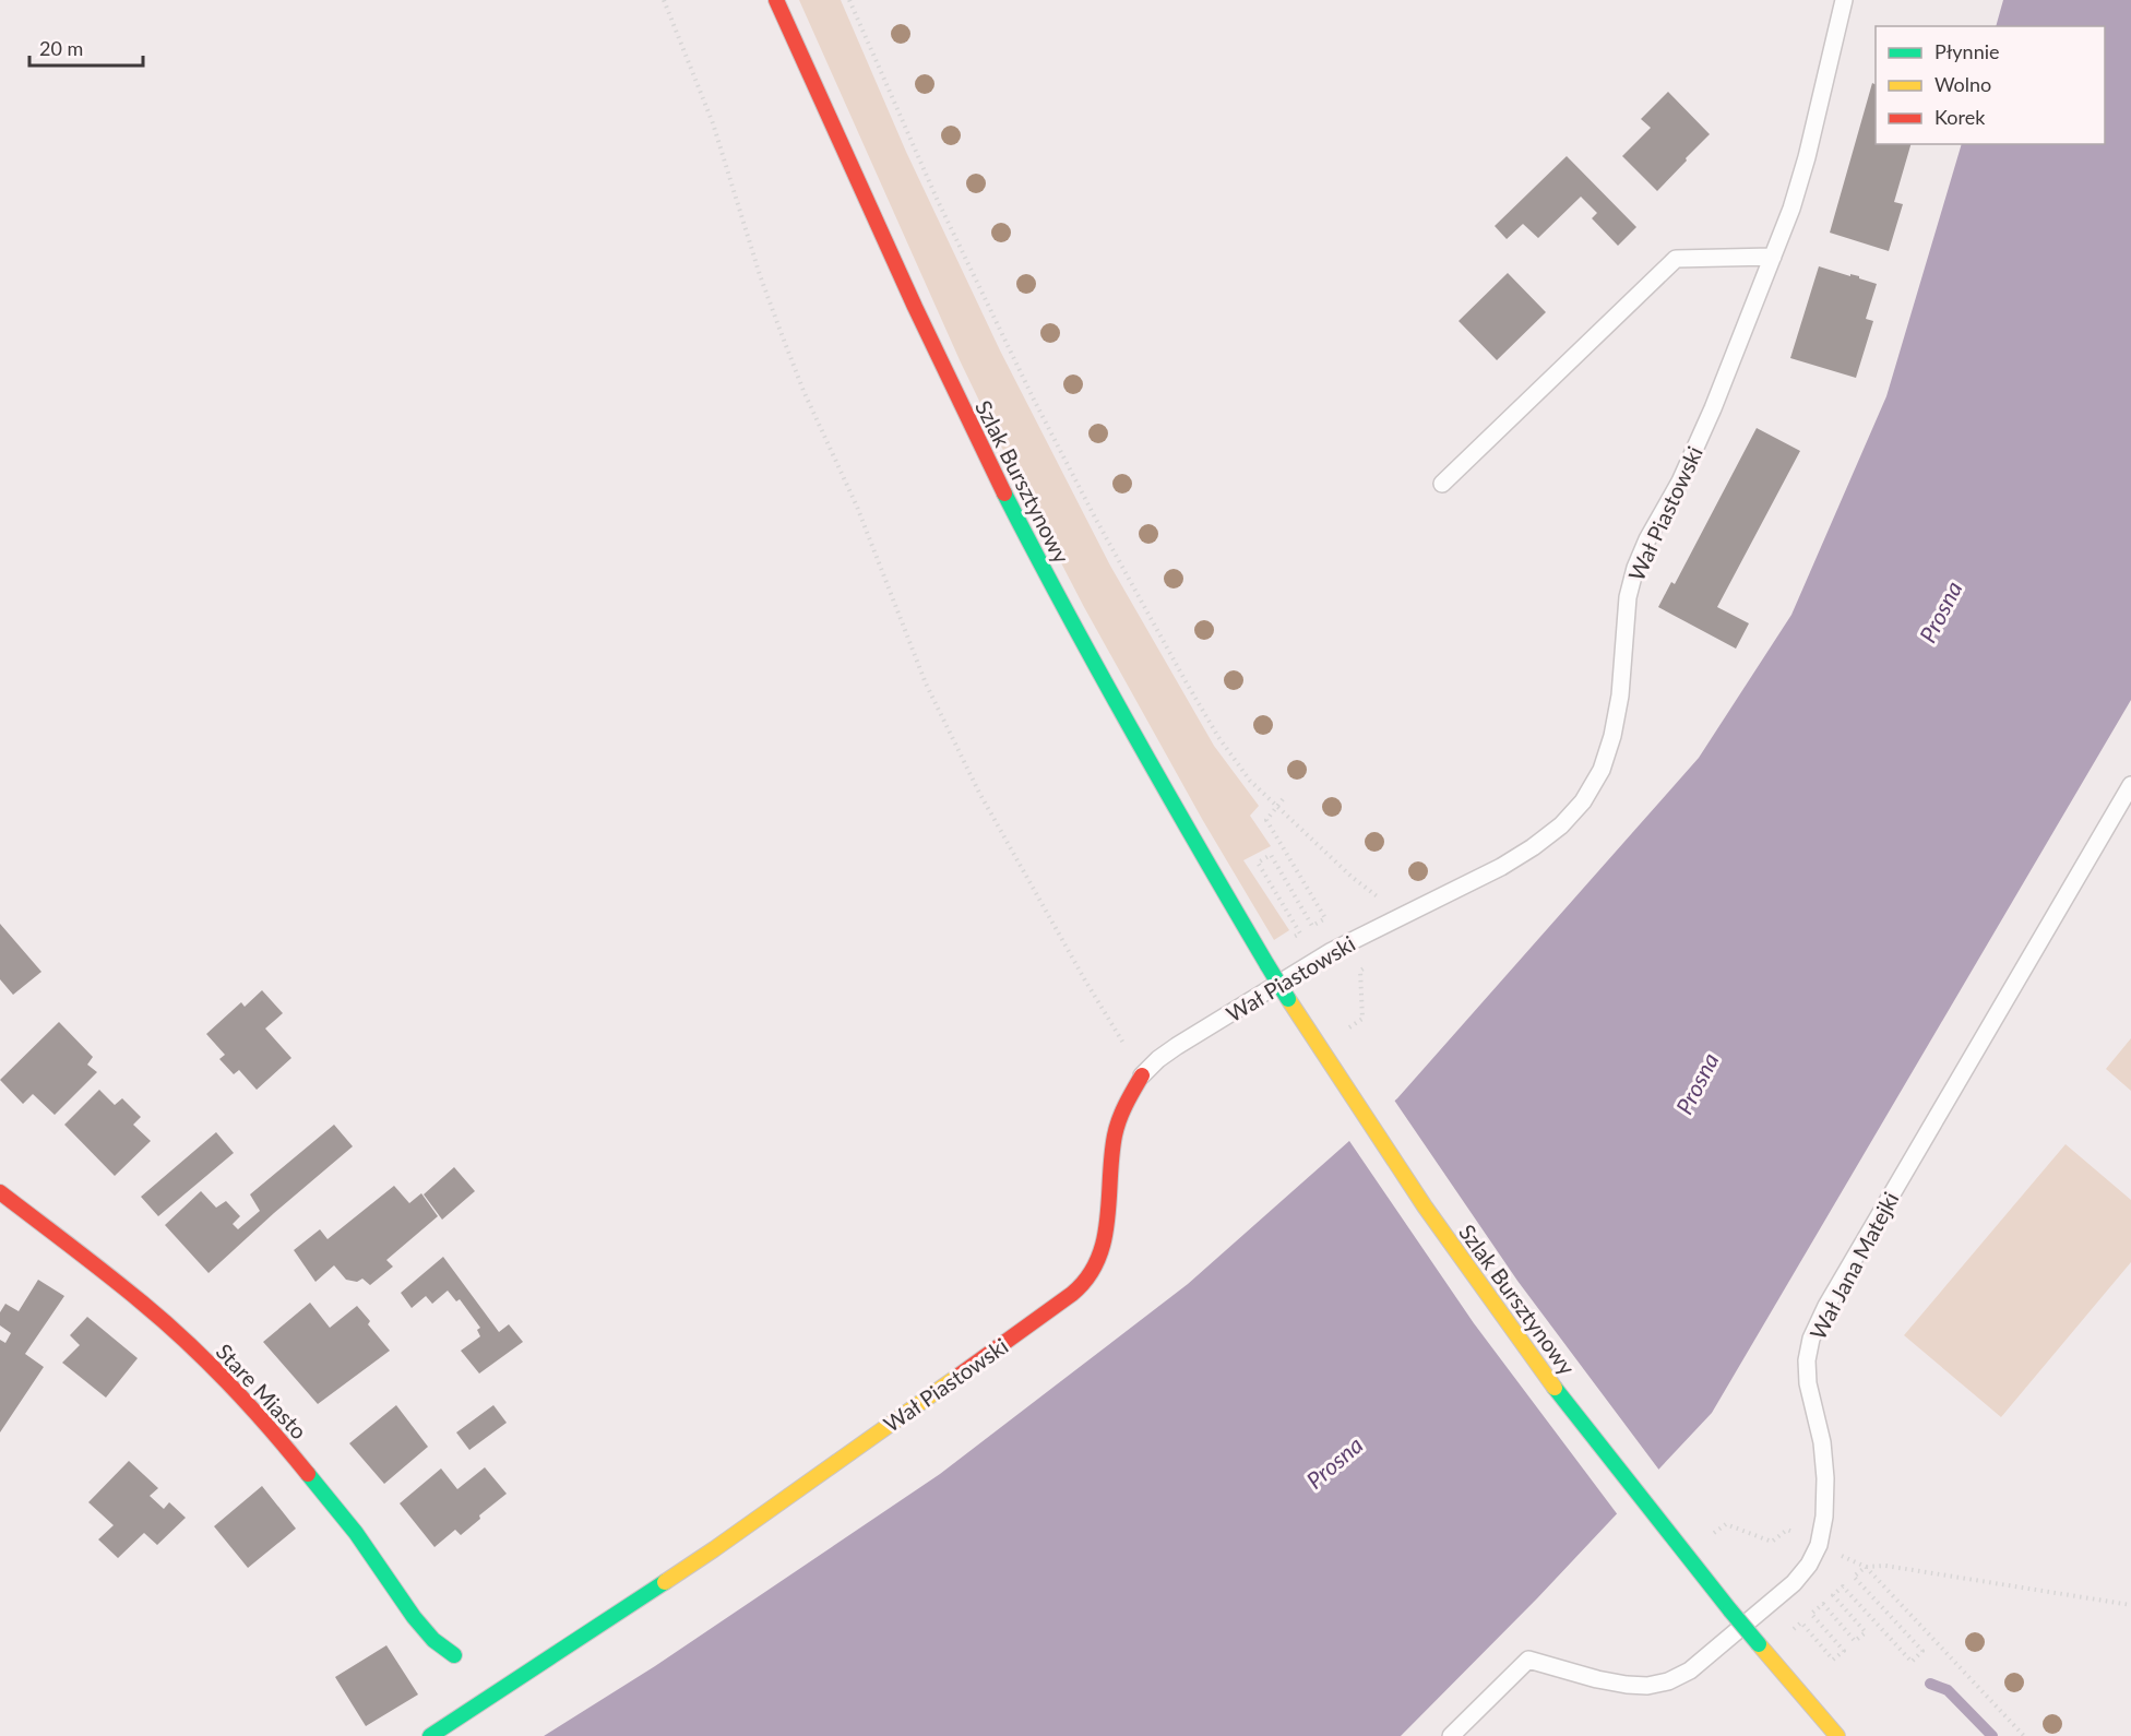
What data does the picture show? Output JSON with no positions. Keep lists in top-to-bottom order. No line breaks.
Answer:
{"streets":{"main road":["Szlak Bursztynowy","Wał Piastowski","Stare Miasto"],"lane":["Wał Jana Matejki"]},"water":["Prosna"],"legend":["Płynnie","Wolno","Korek"],"scale_bar":"20 m"}
